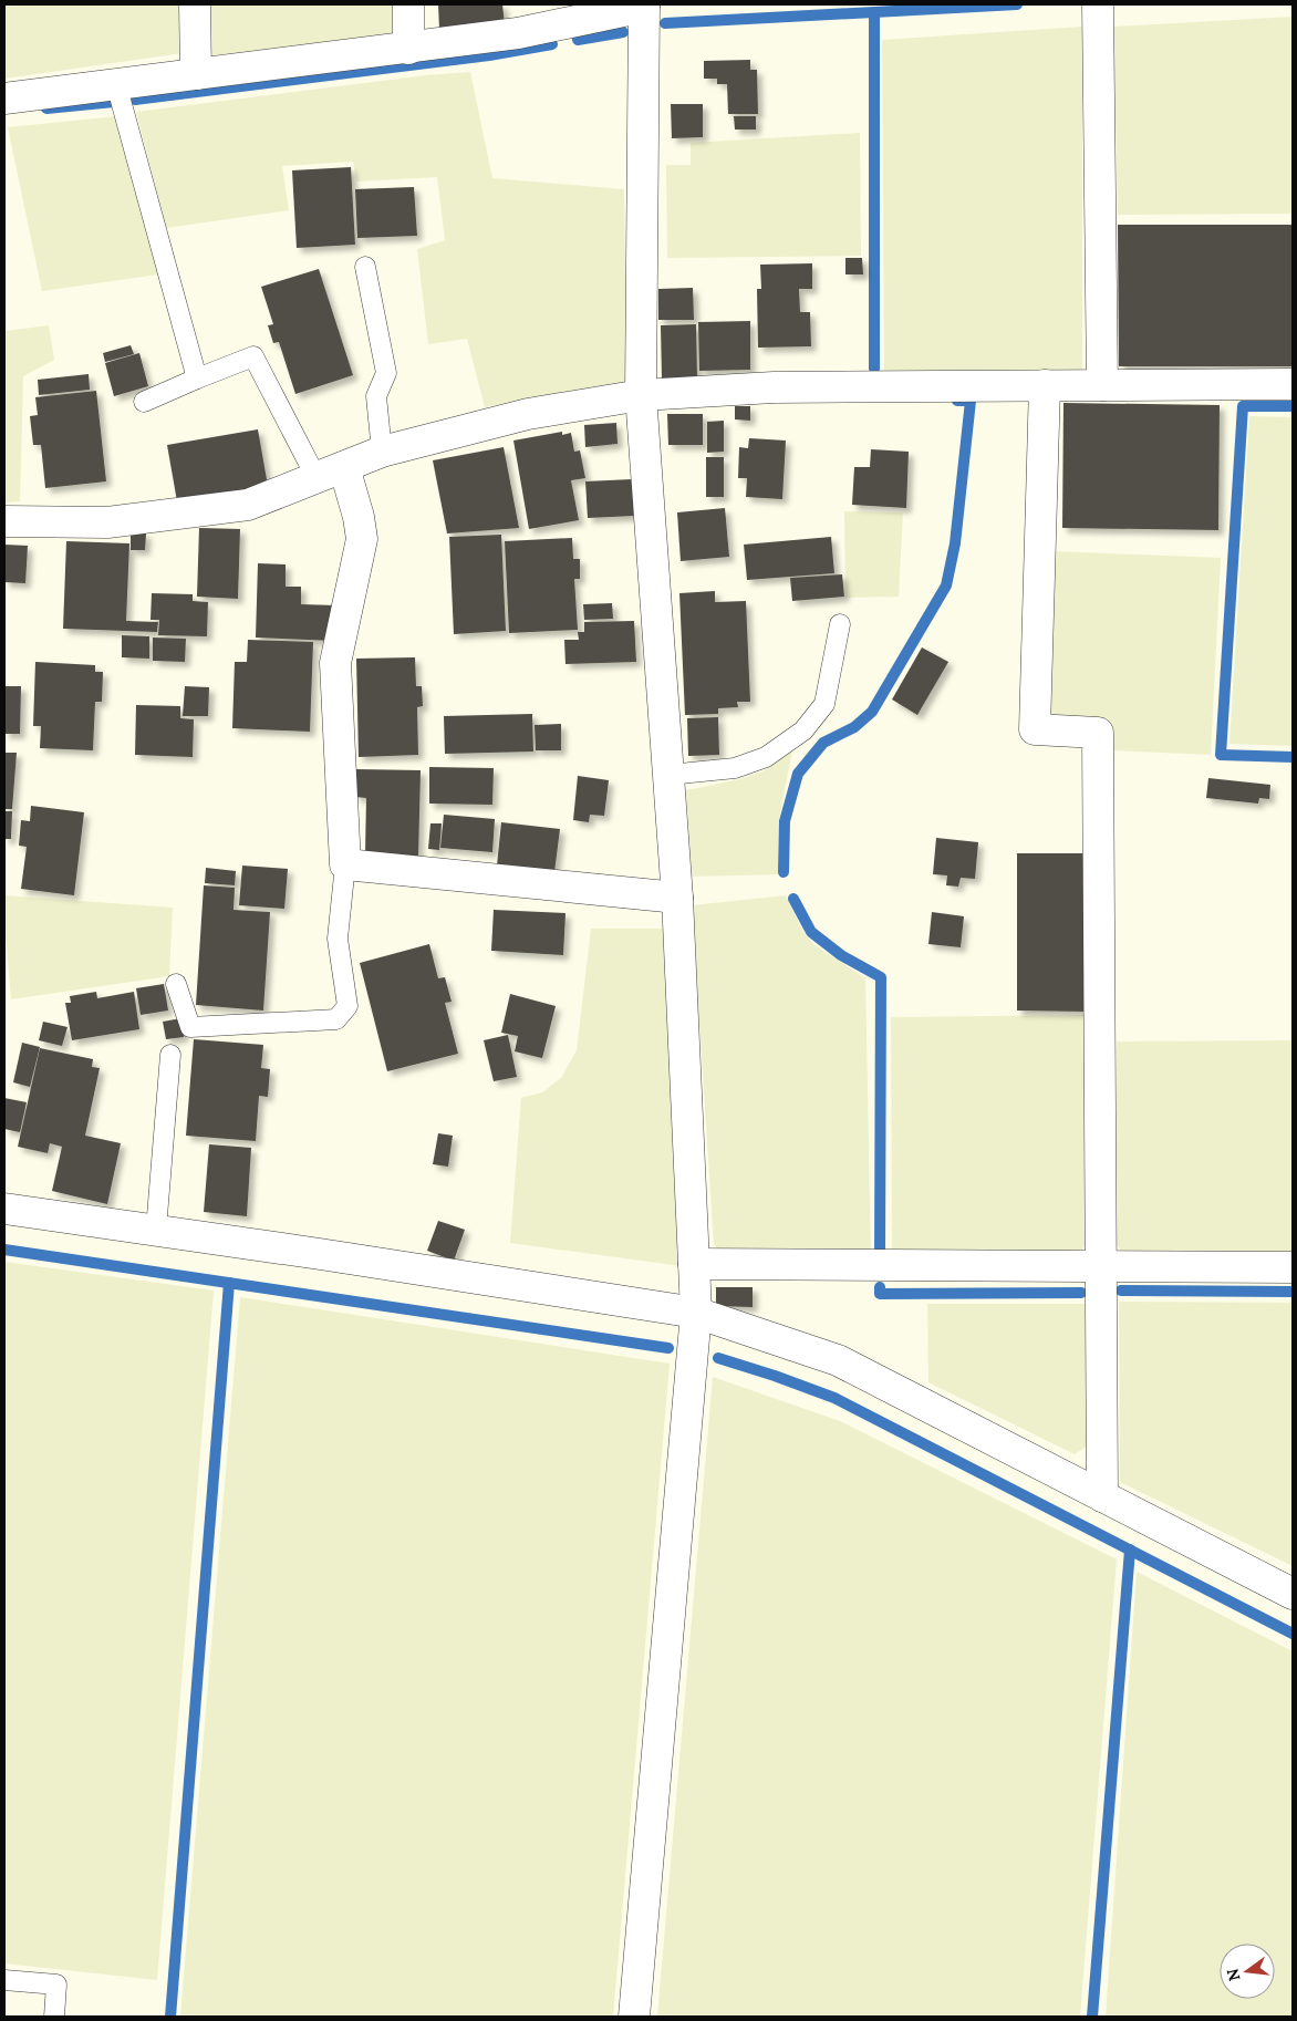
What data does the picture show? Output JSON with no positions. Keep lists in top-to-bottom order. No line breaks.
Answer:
{"north":"left"}
